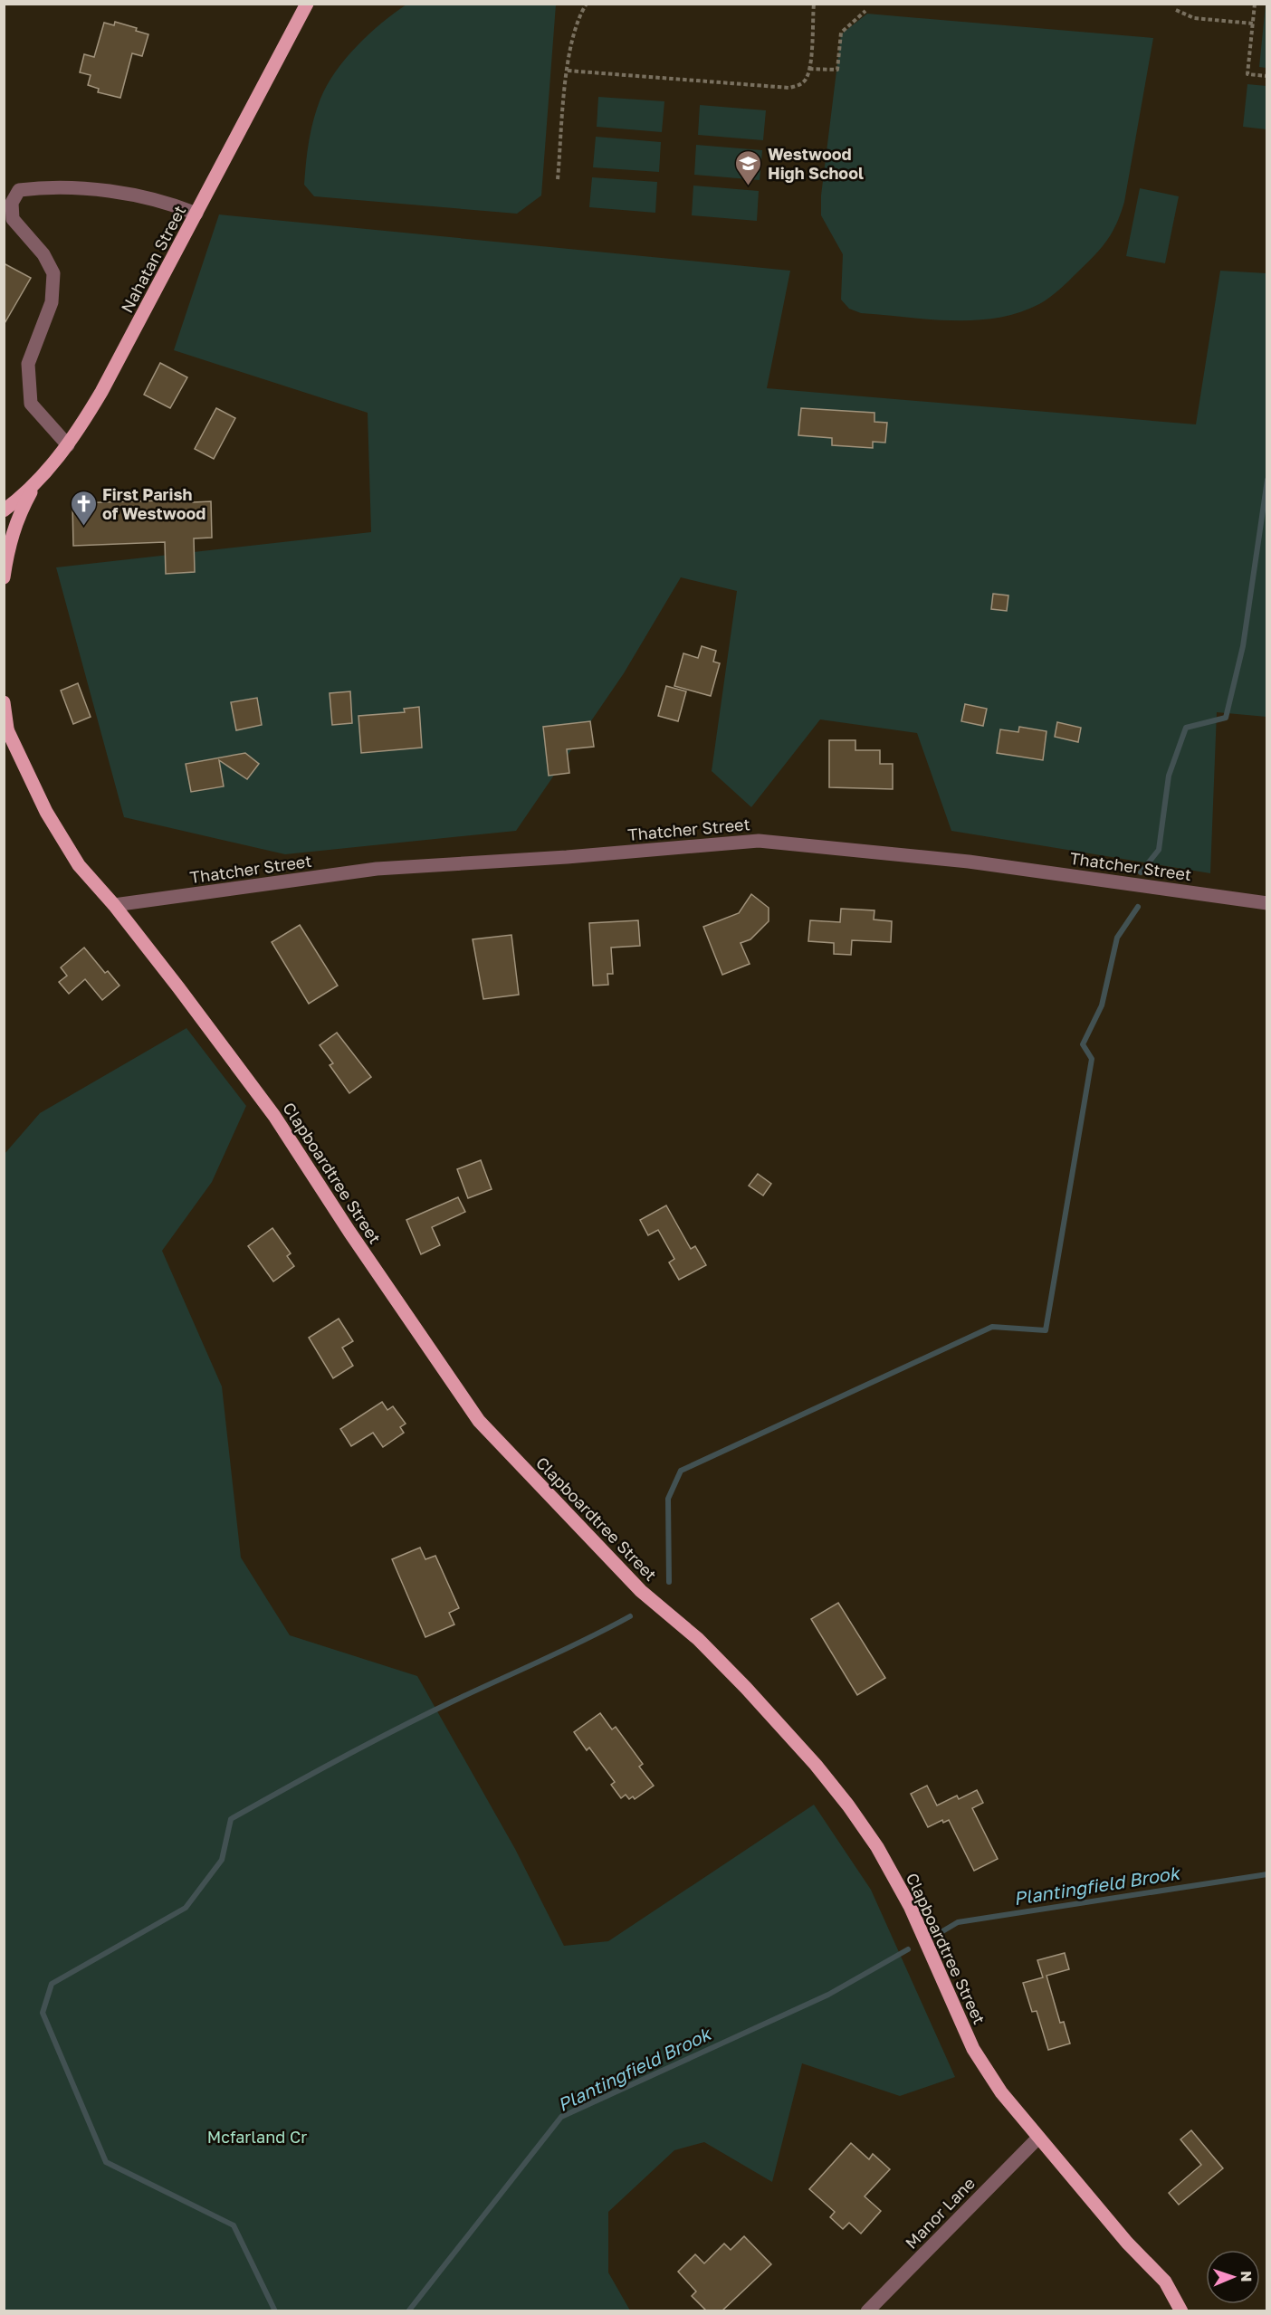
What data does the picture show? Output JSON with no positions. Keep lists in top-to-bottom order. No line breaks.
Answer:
{"streets":{"main road":["Nahatan Street","Clapboardtree Street"],"street":["Thatcher Street","Manor Lane"]},"crossings":[["Thatcher Street","Clapboardtree Street"],["Clapboardtree Street","Manor Lane"]],"water":["Plantingfield Brook"],"parks":["Mcfarland Cr"],"places":{"school or university":["Westwood High School"],"church":["First Parish of Westwood"]},"north":"right"}
